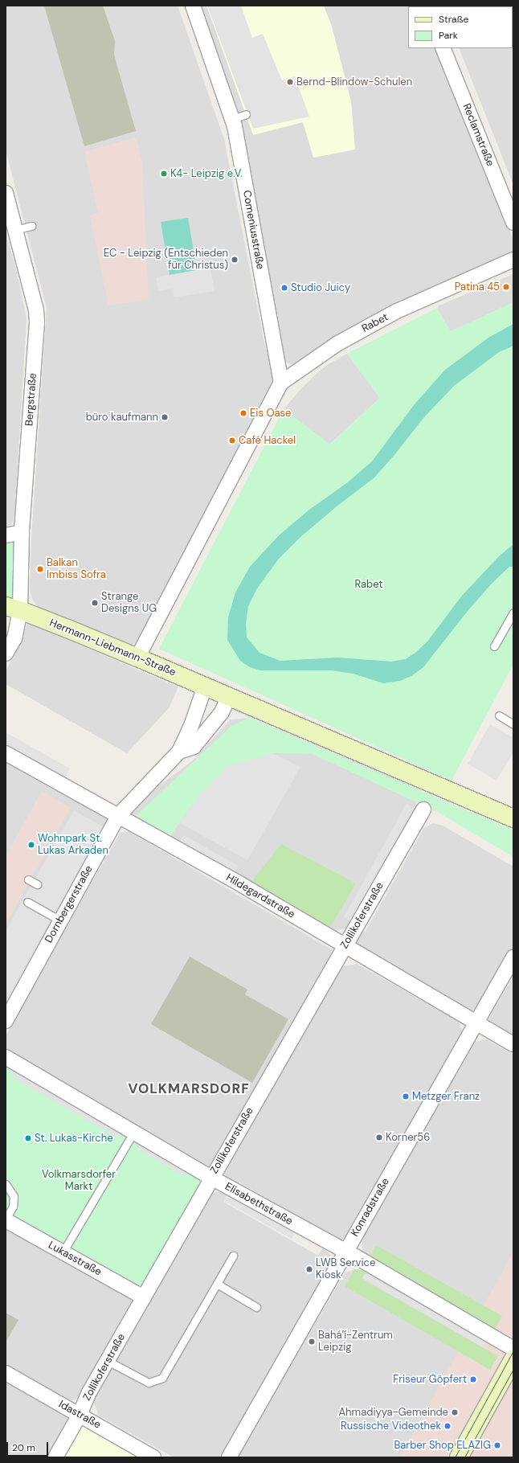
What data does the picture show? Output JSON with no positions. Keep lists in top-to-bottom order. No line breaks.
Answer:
{"streets":{"street":["Reclamstraße","Comeniusstraße","Rabet","Bergstraße","Hermann-Liebmann-Straße","Hildegardstraße","Dornbergerstraße","Zollikoferstraße","Elisabethstraße","Konradstraße","Lukasstraße","Idastraße"]},"crossings":[["Comeniusstraße","Rabet"],["Rabet","Hermann-Liebmann-Straße"],["Bergstraße","Hermann-Liebmann-Straße"],["Hermann-Liebmann-Straße","Dornbergerstraße"],["Hildegardstraße","Dornbergerstraße"],["Hildegardstraße","Zollikoferstraße"],["Hildegardstraße","Konradstraße"],["Zollikoferstraße","Elisabethstraße"],["Zollikoferstraße","Lukasstraße"],["Zollikoferstraße","Idastraße"],["Elisabethstraße","Konradstraße"]],"districts":["VOLKMARSDORF"],"parks":["Rabet","Volkmarsdorfer Markt"],"places":["Bernd-Blindow-Schulen","K4- Leipzig e.V.","EC - Leipzig (Entschieden für Christus)","Patina 45","Studio Juicy","Eis Oase","büro kaufmann","Café Hackel","Balkan Imbiss Sofra","Strange Designs UG","Wohnpark St. Lukas Arkaden","Metzger Franz","Korner56","St. Lukas-Kirche","LWB Service Kiosk","Bahá’í-Zentrum Leipzig","Friseur Göpfert","Ahmadiyya-Gemeinde","Russische Videothek","Barber Shop ELAZIG"],"legend":["Straße","Park"],"scale_bar":"20 m"}
